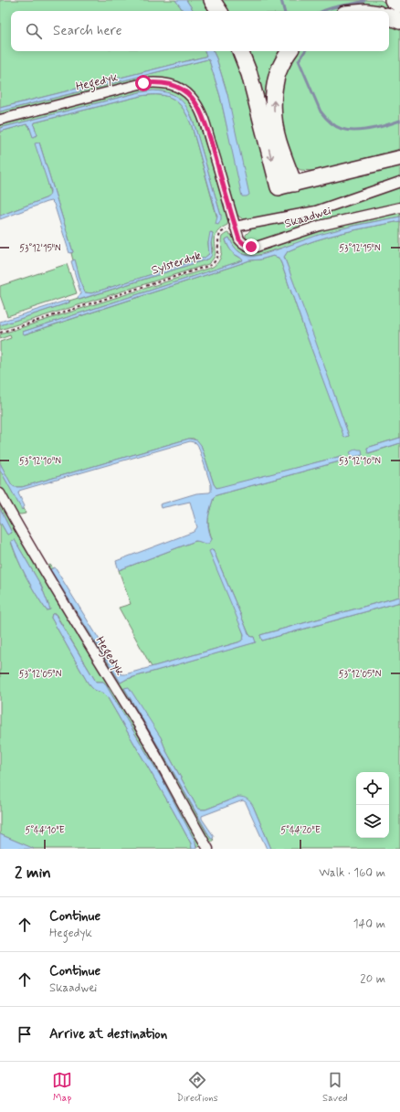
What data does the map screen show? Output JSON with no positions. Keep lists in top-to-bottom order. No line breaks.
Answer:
{"streets":{"street":["Hegedyk","Skaadwei"],"path":["Sylsterdyk"]},"crossings":[["Hegedyk","Skaadwei"],["Hegedyk","Sylsterdyk"],["Skaadwei","Sylsterdyk"]],"page":{"search":"Search here","heading":["2 min","Walk · 160 m"],"list":[["Continue","Hegedyk","140 m"],["Continue","Skaadwei","20 m"],"Arrive at destination"],"nav":["Map","Directions","Saved"]},"coordinates":["53°12'15\"N","53°12'10\"N","53°12'05\"N","5°44'10\"E","5°44'20\"E"]}
